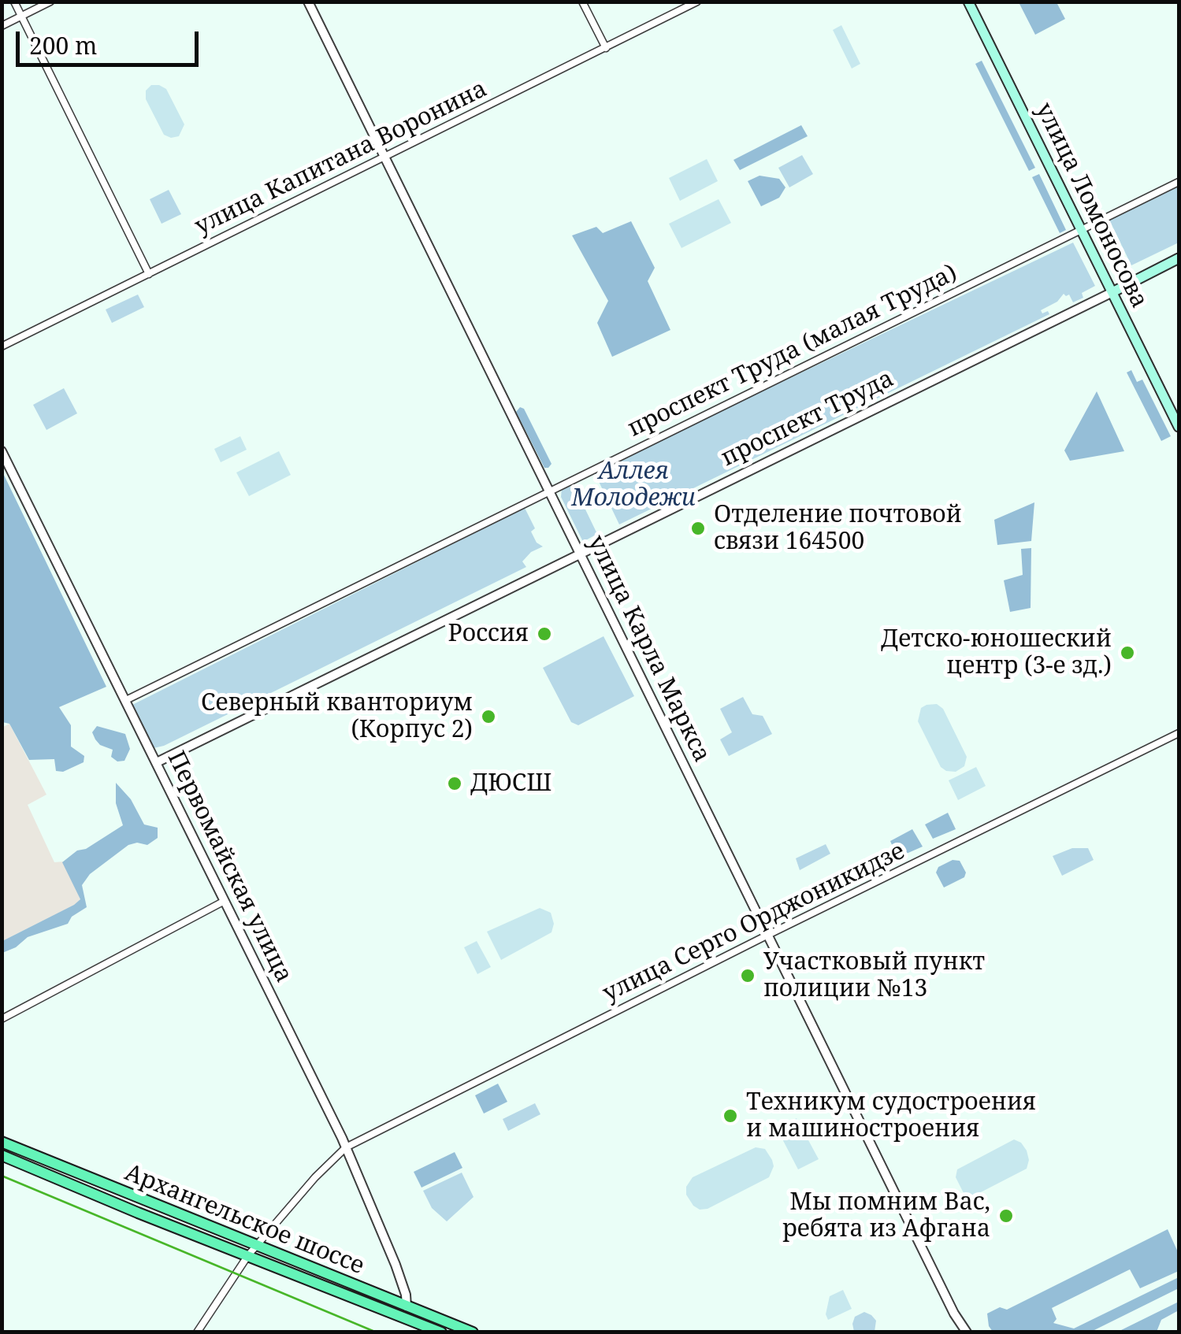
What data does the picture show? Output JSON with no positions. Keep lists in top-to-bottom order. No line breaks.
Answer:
{"streets":{"main road":["улица Ломоносова","проспект Труда","Архангельское шоссе"],"street":["улица Капитана Воронина","проспект Труда (малая Труда)","улица Карла Маркса","Первомайская улица","улица Серго Орджоникидзе"]},"crossings":[["улица Капитана Воронина","улица Карла Маркса"],["улица Ломоносова","проспект Труда (малая Труда)"],["улица Ломоносова","проспект Труда"],["проспект Труда (малая Труда)","улица Карла Маркса"],["проспект Труда (малая Труда)","Первомайская улица"],["проспект Труда","улица Карла Маркса"],["проспект Труда","Первомайская улица"],["улица Карла Маркса","улица Серго Орджоникидзе"],["Первомайская улица","улица Серго Орджоникидзе"],["Первомайская улица","Архангельское шоссе"],["улица Серго Орджоникидзе","Архангельское шоссе"]],"parks":["Аллея Молодежи"],"places":["Отделение почтовой связи 164500","Россия","Детско-юношеский центр (3-е зд.)","Северный кванториум (Корпус 2)","ДЮСШ","Участковый пункт полиции №13","Техникум судостроения и машиностроения","Мы помним Вас, ребята из Афгана"],"scale_bar":"200 m"}
